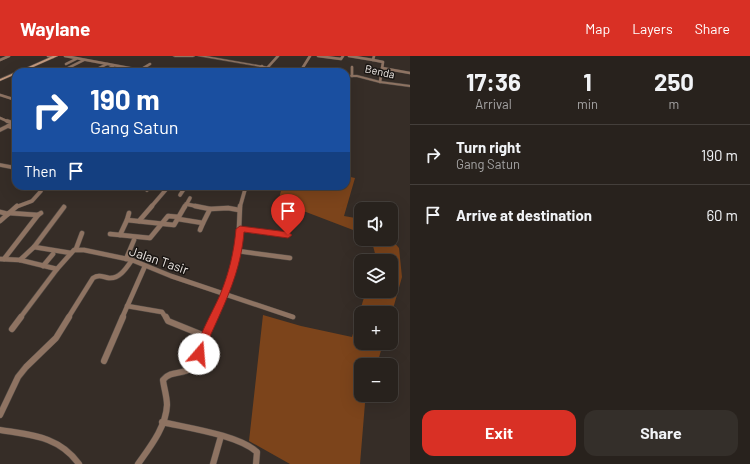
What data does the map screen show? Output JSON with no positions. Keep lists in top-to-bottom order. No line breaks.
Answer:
{"streets":{"street":["Benda","Jalan Tasir"]},"page":{"header":"Waylane","nav":["Map","Layers","Share"],"eta":["17:36","Arrival","1","min","250","m"],"turn":["190 m","Gang Satun"],"list":[{"name":"Turn right","note":"Gang Satun","value":"190 m"},{"name":"Arrive at destination","value":"60 m"}],"then":"Then","map_buttons":["+","−"],"buttons":["Exit","Share"]}}
